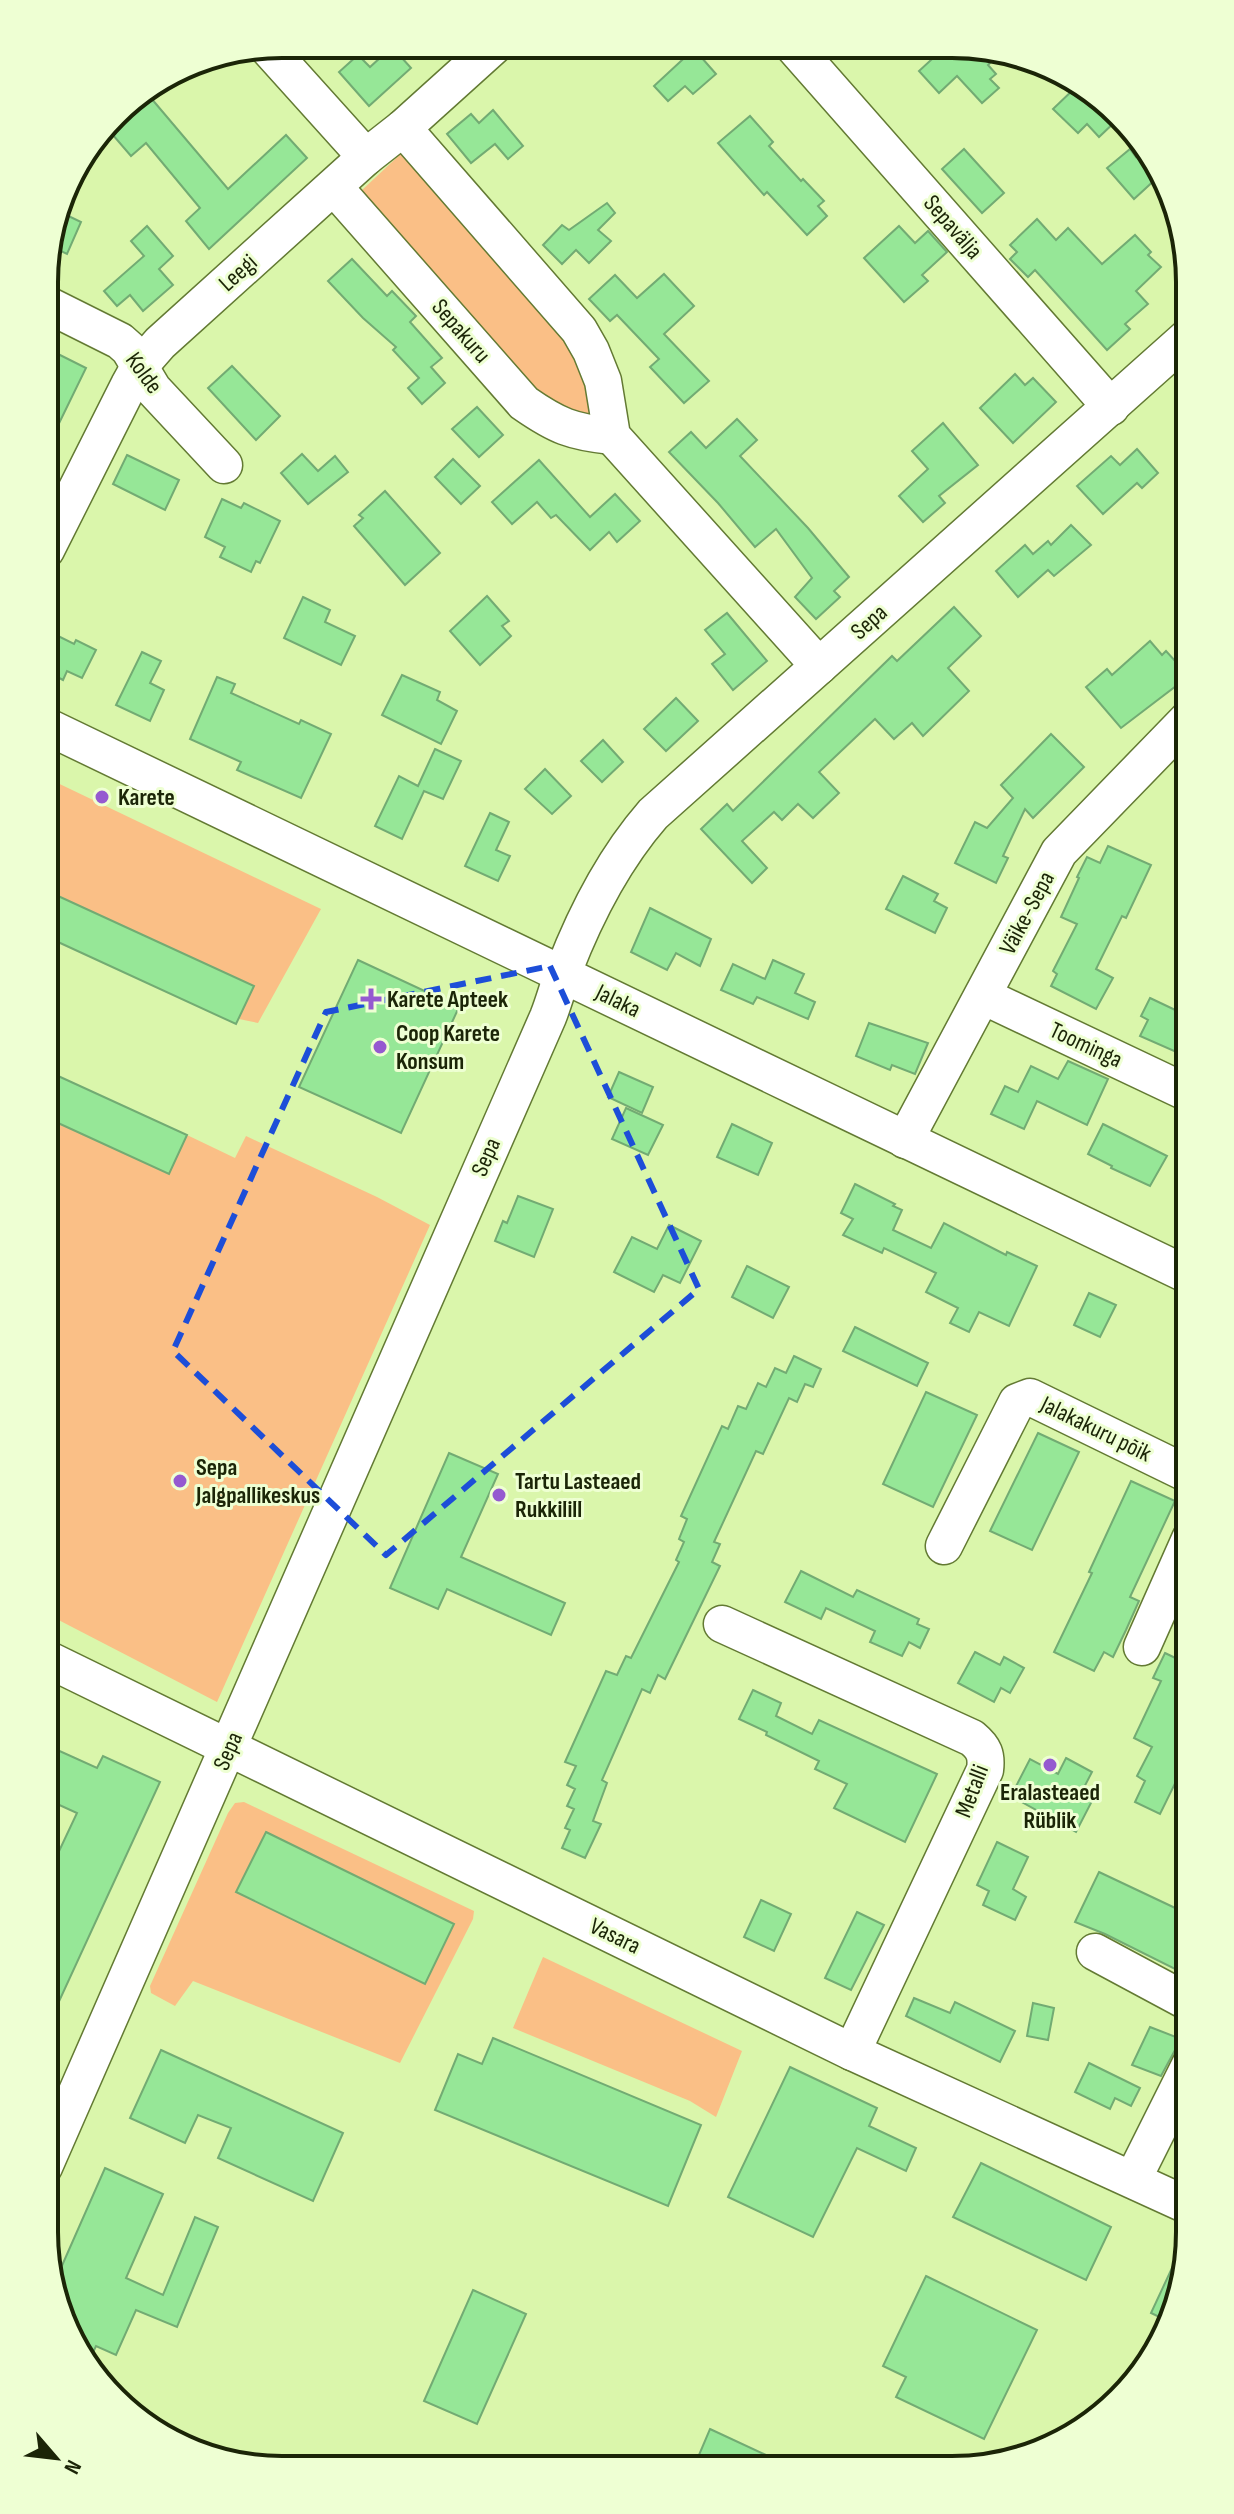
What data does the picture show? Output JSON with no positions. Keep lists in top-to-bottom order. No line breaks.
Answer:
{"streets":{"street":["Sepavälja","Leegi","Sepakuru","Kolde","Sepa","Väike-Sepa","Jalaka","Toominga","Jalakakuru põik","Metalli","Vasara"]},"crossings":[["Sepavälja","Sepa"],["Leegi","Sepakuru"],["Leegi","Kolde"],["Sepa","Jalaka"],["Sepa","Vasara"],["Väike-Sepa","Jalaka"],["Väike-Sepa","Toominga"],["Metalli","Vasara"]],"places":{"other":["Karete","Coop Karete Konsum","Sepa Jalgpallikeskus","Tartu Lasteaed Rukkilill","Eralasteaed Rüblik"],"health":["Karete Apteek"]},"north":"bottom right"}
